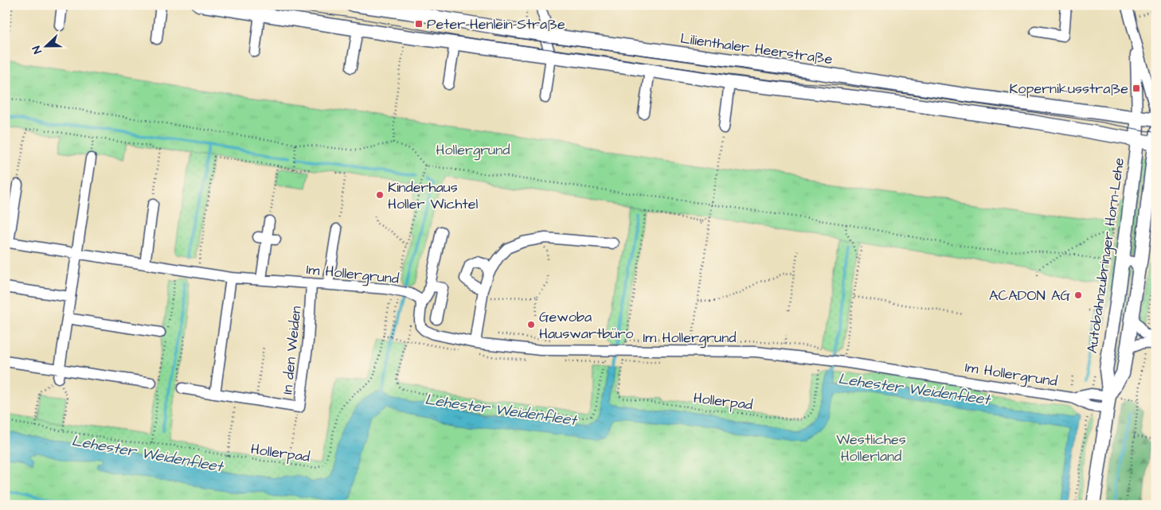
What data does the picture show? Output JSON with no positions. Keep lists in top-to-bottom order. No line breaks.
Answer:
{"streets":{"main road":["Lilienthaler Heerstraße","Autobahnzubringer Horn-Lehe"],"street":["Im Hollergrund","In den Weiden"],"path":["Hollerpad"]},"crossings":[["Lilienthaler Heerstraße","Autobahnzubringer Horn-Lehe"],["Autobahnzubringer Horn-Lehe","Im Hollergrund"],["Im Hollergrund","In den Weiden"],["Im Hollergrund","Hollerpad"]],"water":["Lehester Weidenfleet"],"parks":["Hollergrund","Westliches Hollerland"],"places":{"transit":["Peter-Henlein-Straße","Kopernikusstraße"],"other":["Kinderhaus Holler Wichtel","ACADON AG","Gewoba Hauswartbüro"]},"north":"left"}
